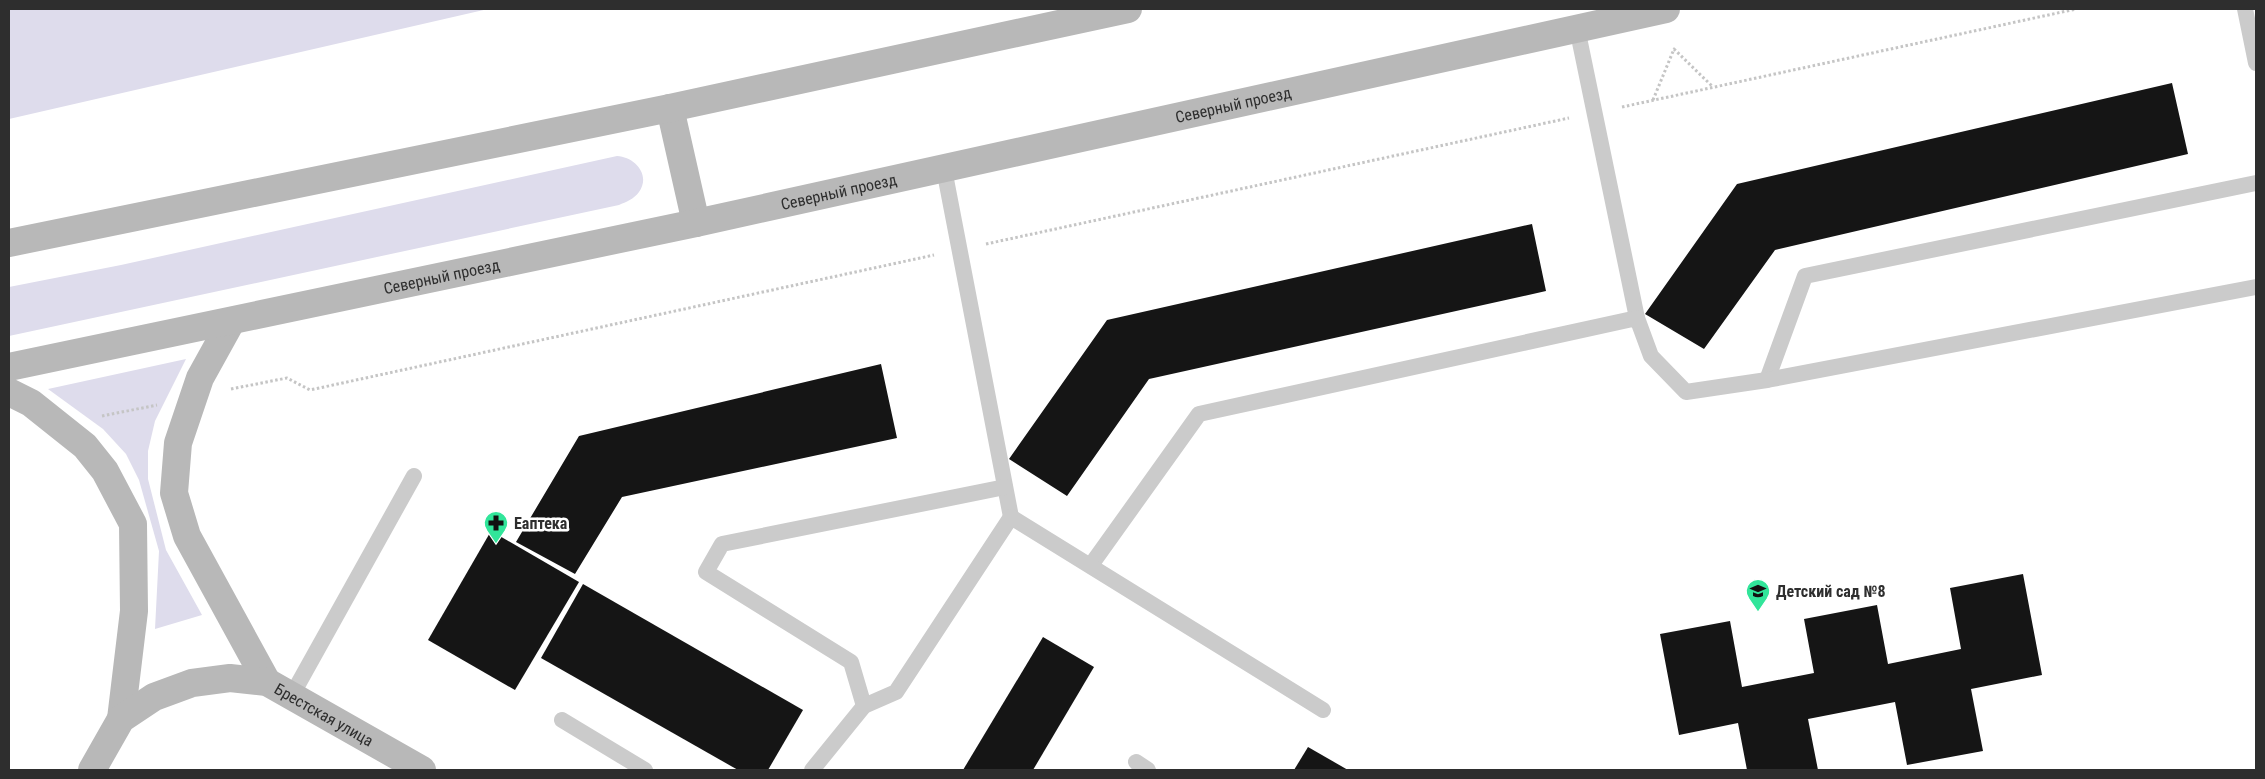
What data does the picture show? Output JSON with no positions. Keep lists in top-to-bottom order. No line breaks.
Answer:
{"streets":{"main road":["Северный проезд","Брестская улица"]},"places":{"pharmacy":["Еаптека"],"school or university":["Детский сад №8"]}}
